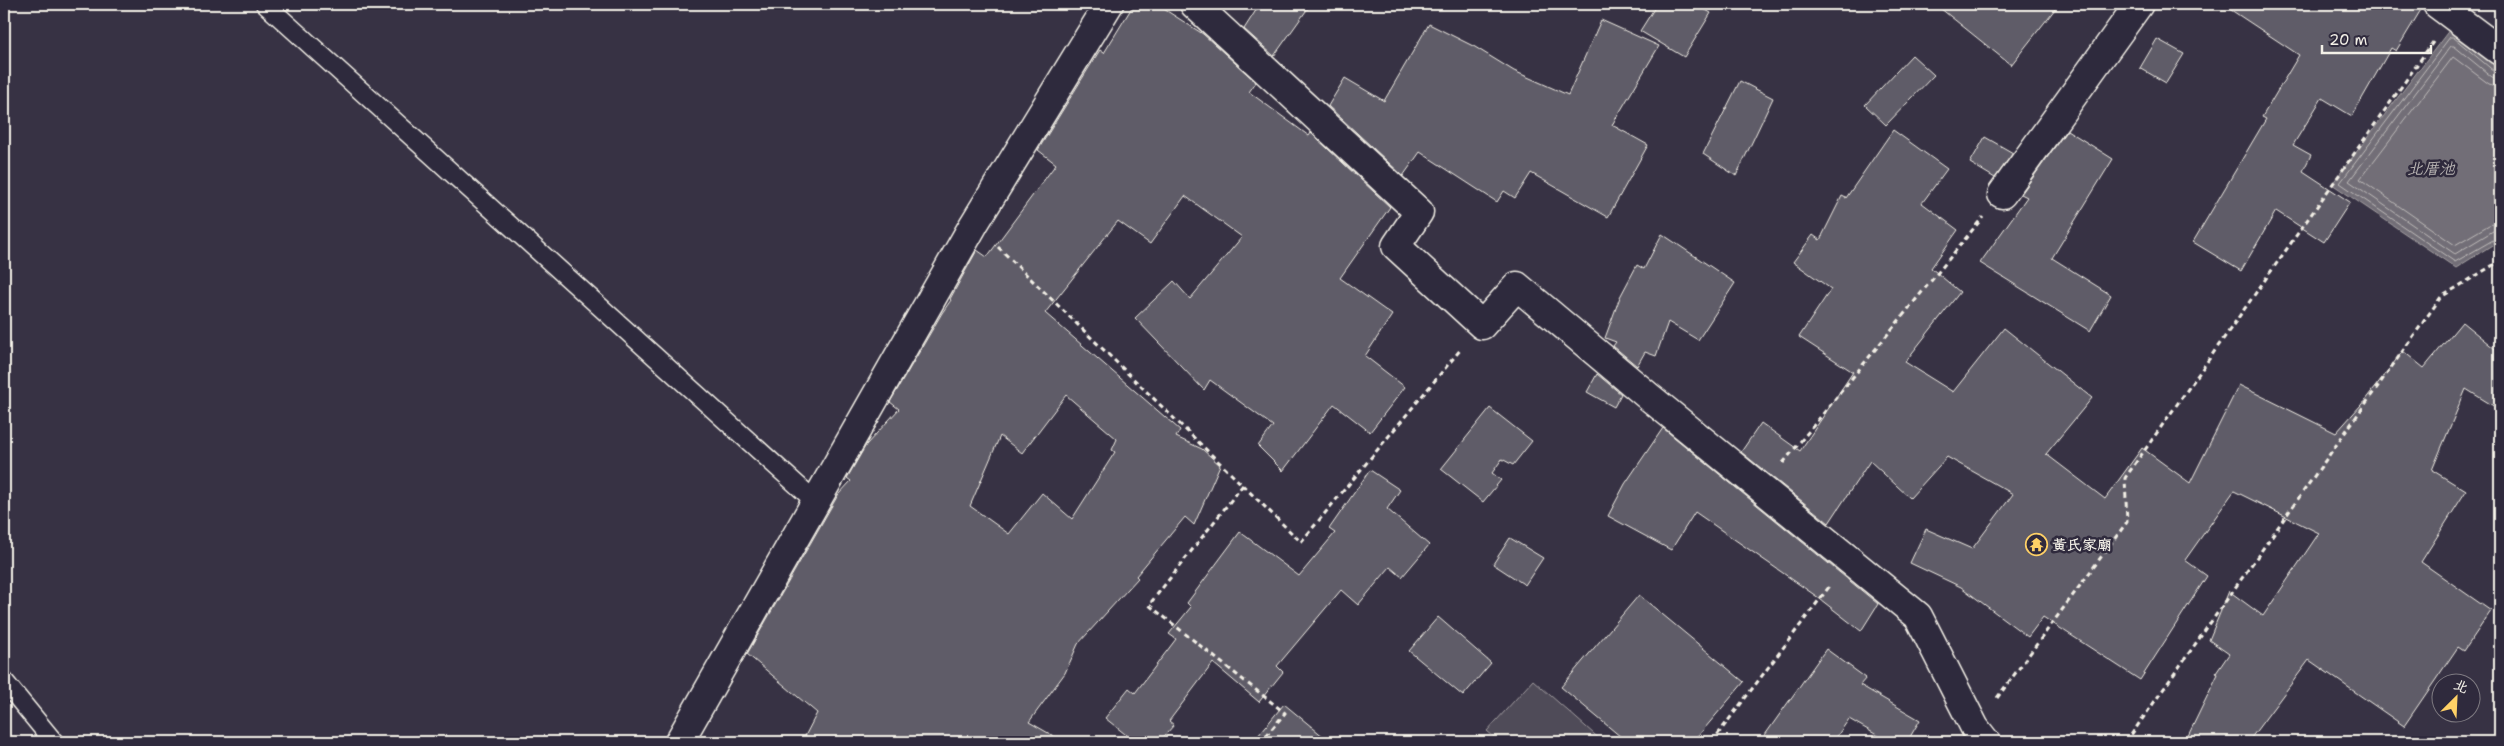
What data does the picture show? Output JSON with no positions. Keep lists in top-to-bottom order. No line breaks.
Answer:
{"water":["北厝池"],"places":{"temple":["黄氏家廟"]},"scale_bar":"20 m","north":"top right"}
